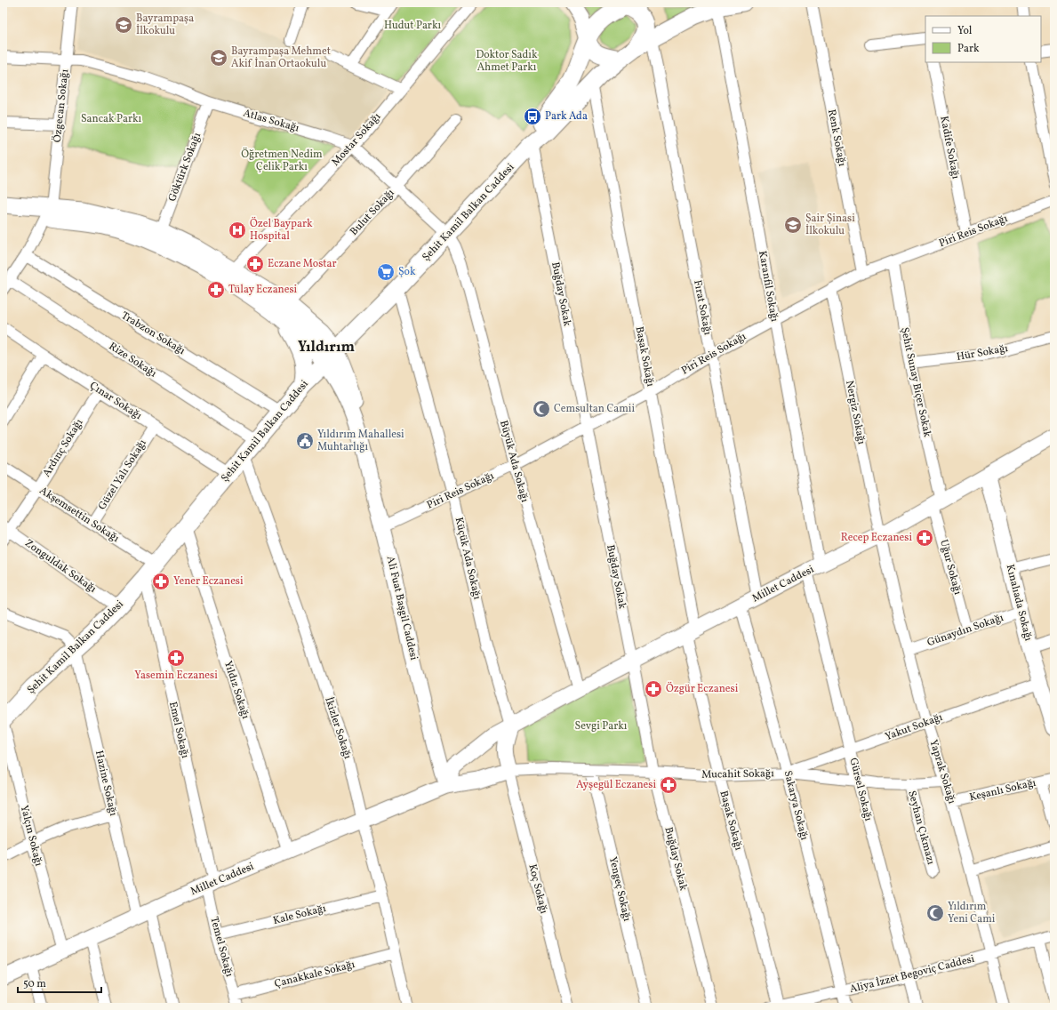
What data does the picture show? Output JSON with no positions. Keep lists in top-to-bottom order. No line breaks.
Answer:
{"streets":{"main road":["Şehit Kamil Balkan Caddesi","Millet Caddesi","Kınalıada Sokağı","Ali Fuat Başgil Caddesi"],"street":["Özgecan Sokağı","Atlas Sokağı","Renk Sokağı","Mostar Sokağı","Kadife Sokağı","Göktürk Sokağı","Bulut Sokağı","Piri Reis Sokağı","Karanfil Sokağı","Buğday Sokak","Fırat Sokağı","Trabzon Sokağı","Hür Sokağı","Başak Sokağı","Rize Sokağı","Şehit Sunay Biçer Sokak","Çınar Sokağı","Nergiz Sokağı","Ardınç Sokağı","Büyük Ada Sokağı","Güzel Yalı Sokağı","Akşemsettin Sokağı","Küçük Ada Sokağı","Zonguldak Sokağı","Uğur Sokağı","Günaydın Sokağı","Yıldız Sokağı","Yakut Sokağı","İkizler Sokağı","Emel Sokağı","Yaprak Sokağı","Mucahit Sokağı","Hazine Sokağı","Gürsel Sokağı","Keşanlı Sokağı","Sakarya Sokağı","Seyhan Çıkmazı","Yalçın Sokağı","Koç Sokağı","Yengeç Sokağı","Kale Sokağı","Temel Sokağı","Çanakkale Sokağı","Aliya İzzet Begoviç Caddesi"]},"crossings":[["Özgecan Sokağı","Atlas Sokağı"],["Özgecan Sokağı","Trabzon Sokağı"],["Özgecan Sokağı","Rize Sokağı"],["Atlas Sokağı","Mostar Sokağı"],["Atlas Sokağı","Göktürk Sokağı"],["Atlas Sokağı","Bulut Sokağı"],["Atlas Sokağı","Şehit Kamil Balkan Caddesi"],["Atlas Sokağı","Büyük Ada Sokağı"],["Renk Sokağı","Piri Reis Sokağı"],["Kadife Sokağı","Piri Reis Sokağı"],["Şehit Kamil Balkan Caddesi","Karanfil Sokağı"],["Şehit Kamil Balkan Caddesi","Buğday Sokak"],["Şehit Kamil Balkan Caddesi","Fırat Sokağı"],["Şehit Kamil Balkan Caddesi","Trabzon Sokağı"],["Şehit Kamil Balkan Caddesi","Başak Sokağı"],["Şehit Kamil Balkan Caddesi","Rize Sokağı"],["Şehit Kamil Balkan Caddesi","Çınar Sokağı"],["Şehit Kamil Balkan Caddesi","Büyük Ada Sokağı"],["Şehit Kamil Balkan Caddesi","Akşemsettin Sokağı"],["Şehit Kamil Balkan Caddesi","Küçük Ada Sokağı"],["Şehit Kamil Balkan Caddesi","Zonguldak Sokağı"],["Şehit Kamil Balkan Caddesi","Yıldız Sokağı"],["Şehit Kamil Balkan Caddesi","İkizler Sokağı"],["Şehit Kamil Balkan Caddesi","Emel Sokağı"],["Şehit Kamil Balkan Caddesi","Hazine Sokağı"],["Şehit Kamil Balkan Caddesi","Yalçın Sokağı"],["Piri Reis Sokağı","Karanfil Sokağı"],["Piri Reis Sokağı","Buğday Sokak"],["Piri Reis Sokağı","Fırat Sokağı"],["Piri Reis Sokağı","Başak Sokağı"],["Piri Reis Sokağı","Şehit Sunay Biçer Sokak"],["Piri Reis Sokağı","Nergiz Sokağı"],["Piri Reis Sokağı","Büyük Ada Sokağı"],["Piri Reis Sokağı","Küçük Ada Sokağı"],["Piri Reis Sokağı","Ali Fuat Başgil Caddesi"],["Karanfil Sokağı","Millet Caddesi"],["Karanfil Sokağı","Gürsel Sokağı"],["Buğday Sokak","Millet Caddesi"],["Buğday Sokak","Mucahit Sokağı"],["Fırat Sokağı","Millet Caddesi"],["Hür Sokağı","Şehit Sunay Biçer Sokak"],["Başak Sokağı","Millet Caddesi"],["Başak Sokağı","Mucahit Sokağı"],["Başak Sokağı","Aliya İzzet Begoviç Caddesi"],["Şehit Sunay Biçer Sokak","Uğur Sokağı"],["Şehit Sunay Biçer Sokak","Millet Caddesi"],["Çınar Sokağı","Ardınç Sokağı"],["Çınar Sokağı","Güzel Yalı Sokağı"],["Nergiz Sokağı","Millet Caddesi"],["Nergiz Sokağı","Yaprak Sokağı"],["Ardınç Sokağı","Akşemsettin Sokağı"],["Ardınç Sokağı","Zonguldak Sokağı"],["Büyük Ada Sokağı","Millet Caddesi"],["Güzel Yalı Sokağı","Akşemsettin Sokağı"],["Küçük Ada Sokağı","Millet Caddesi"],["Uğur Sokağı","Millet Caddesi"],["Uğur Sokağı","Günaydın Sokağı"],["Millet Caddesi","Kınalıada Sokağı"],["Millet Caddesi","Ali Fuat Başgil Caddesi"],["Millet Caddesi","Yıldız Sokağı"],["Millet Caddesi","İkizler Sokağı"],["Millet Caddesi","Emel Sokağı"],["Millet Caddesi","Yaprak Sokağı"],["Millet Caddesi","Mucahit Sokağı"],["Millet Caddesi","Hazine Sokağı"],["Millet Caddesi","Gürsel Sokağı"],["Millet Caddesi","Sakarya Sokağı"],["Millet Caddesi","Yalçın Sokağı"],["Millet Caddesi","Koç Sokağı"],["Millet Caddesi","Temel Sokağı"],["Kınalıada Sokağı","Günaydın Sokağı"],["Kınalıada Sokağı","Yakut Sokağı"],["Günaydın Sokağı","Yaprak Sokağı"],["Yakut Sokağı","Yaprak Sokağı"],["Yakut Sokağı","Mucahit Sokağı"],["Yakut Sokağı","Gürsel Sokağı"],["Yakut Sokağı","Sakarya Sokağı"],["İkizler Sokağı","Kale Sokağı"],["İkizler Sokağı","Çanakkale Sokağı"],["Emel Sokağı","Temel Sokağı"],["Yaprak Sokağı","Mucahit Sokağı"],["Yaprak Sokağı","Keşanlı Sokağı"],["Yaprak Sokağı","Aliya İzzet Begoviç Caddesi"],["Mucahit Sokağı","Gürsel Sokağı"],["Mucahit Sokağı","Sakarya Sokağı"],["Mucahit Sokağı","Seyhan Çıkmazı"],["Mucahit Sokağı","Koç Sokağı"],["Mucahit Sokağı","Yengeç Sokağı"],["Gürsel Sokağı","Aliya İzzet Begoviç Caddesi"],["Sakarya Sokağı","Aliya İzzet Begoviç Caddesi"],["Kale Sokağı","Temel Sokağı"],["Temel Sokağı","Çanakkale Sokağı"]],"districts":["Yıldırım"],"parks":["Hudut Parkı","Doktor Sadık Ahmet Parkı","Sancak Parkı","Öğretmen Nedim Çelik Parkı","Sevgi Parkı"],"places":{"school or university":["Bayrampaşa İlkokulu","Bayrampaşa Mehmet Akif İnan Ortaokulu","Şair Şinasi İlkokulu"],"bus stop":["Park Ada"],"hospital":["Özel Baypark Hospital"],"pharmacy":["Eczane Mostar","Tülay Eczanesi","Recep Eczanesi","Yener Eczanesi","Yasemin Eczanesi","Özgür Eczanesi","Ayşegül Eczanesi"],"supermarket":["Şok"],"mosque":["Cemsultan Camii","Yıldırım Yeni Cami"],"public building":["Yıldırım Mahallesi Muhtarlığı"]},"legend":["Yol","Park"],"scale_bar":"50 m"}
